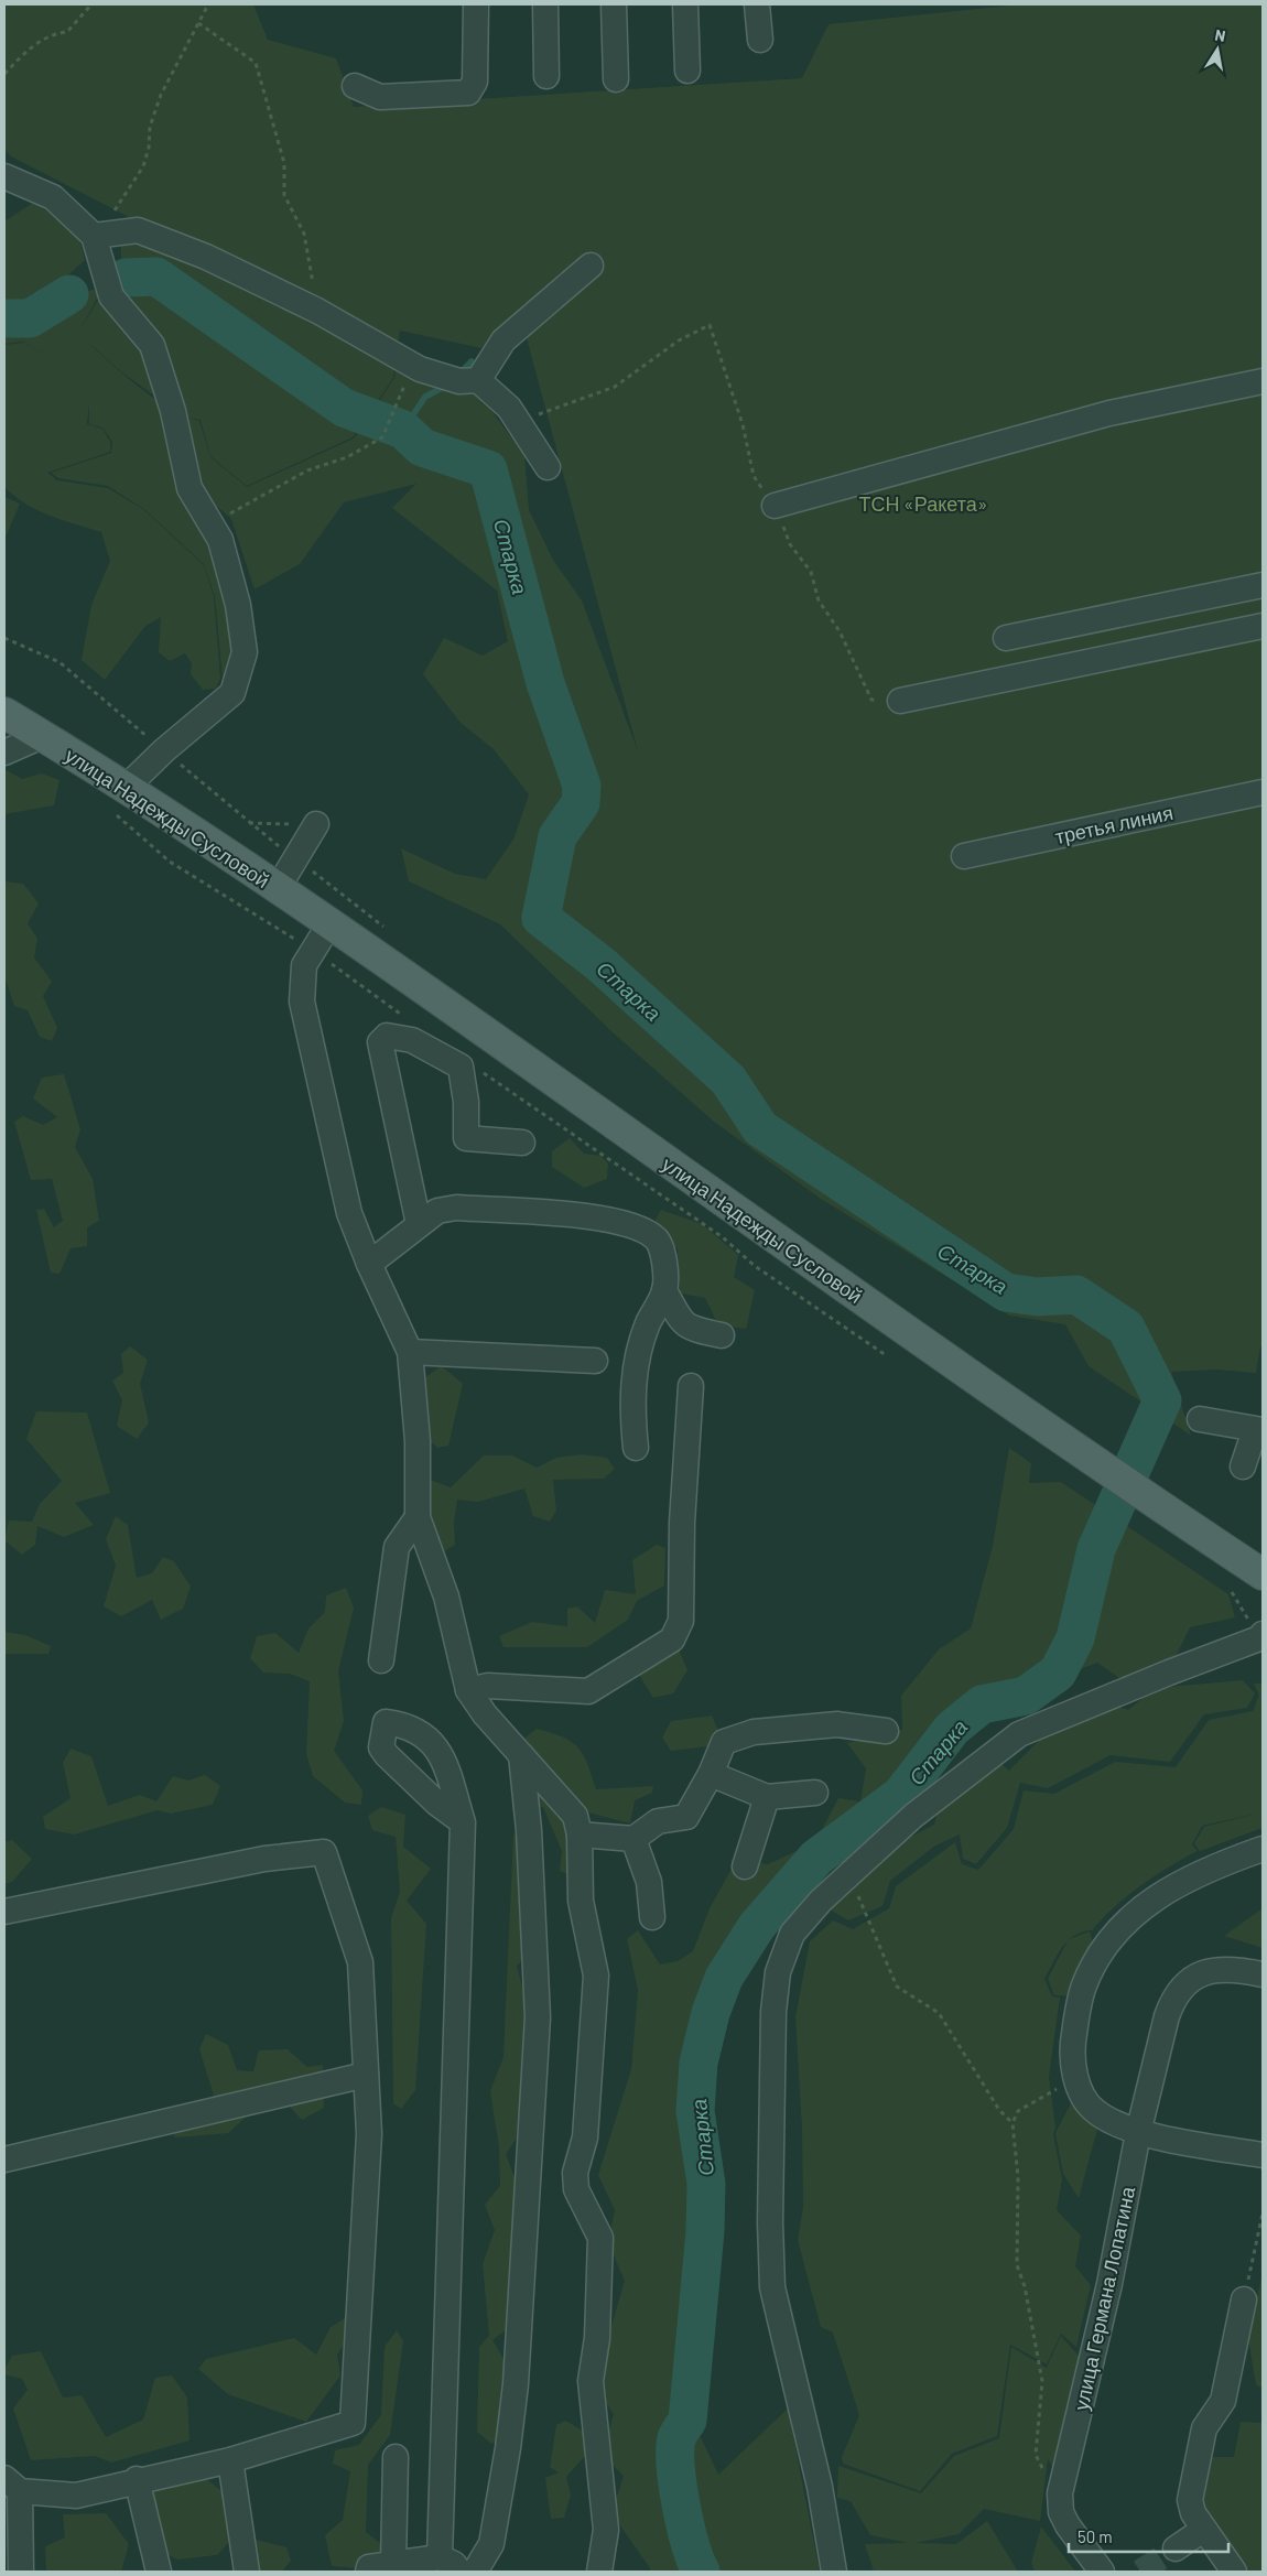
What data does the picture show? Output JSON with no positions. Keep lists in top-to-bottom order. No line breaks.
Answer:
{"streets":{"main road":["улица Надежды Сусловой"],"street":["третья линия","улица Германа Лопатина"]},"water":["Старка"],"parks":["ТСН «Ракета»"],"scale_bar":"50 m","north":"top"}
